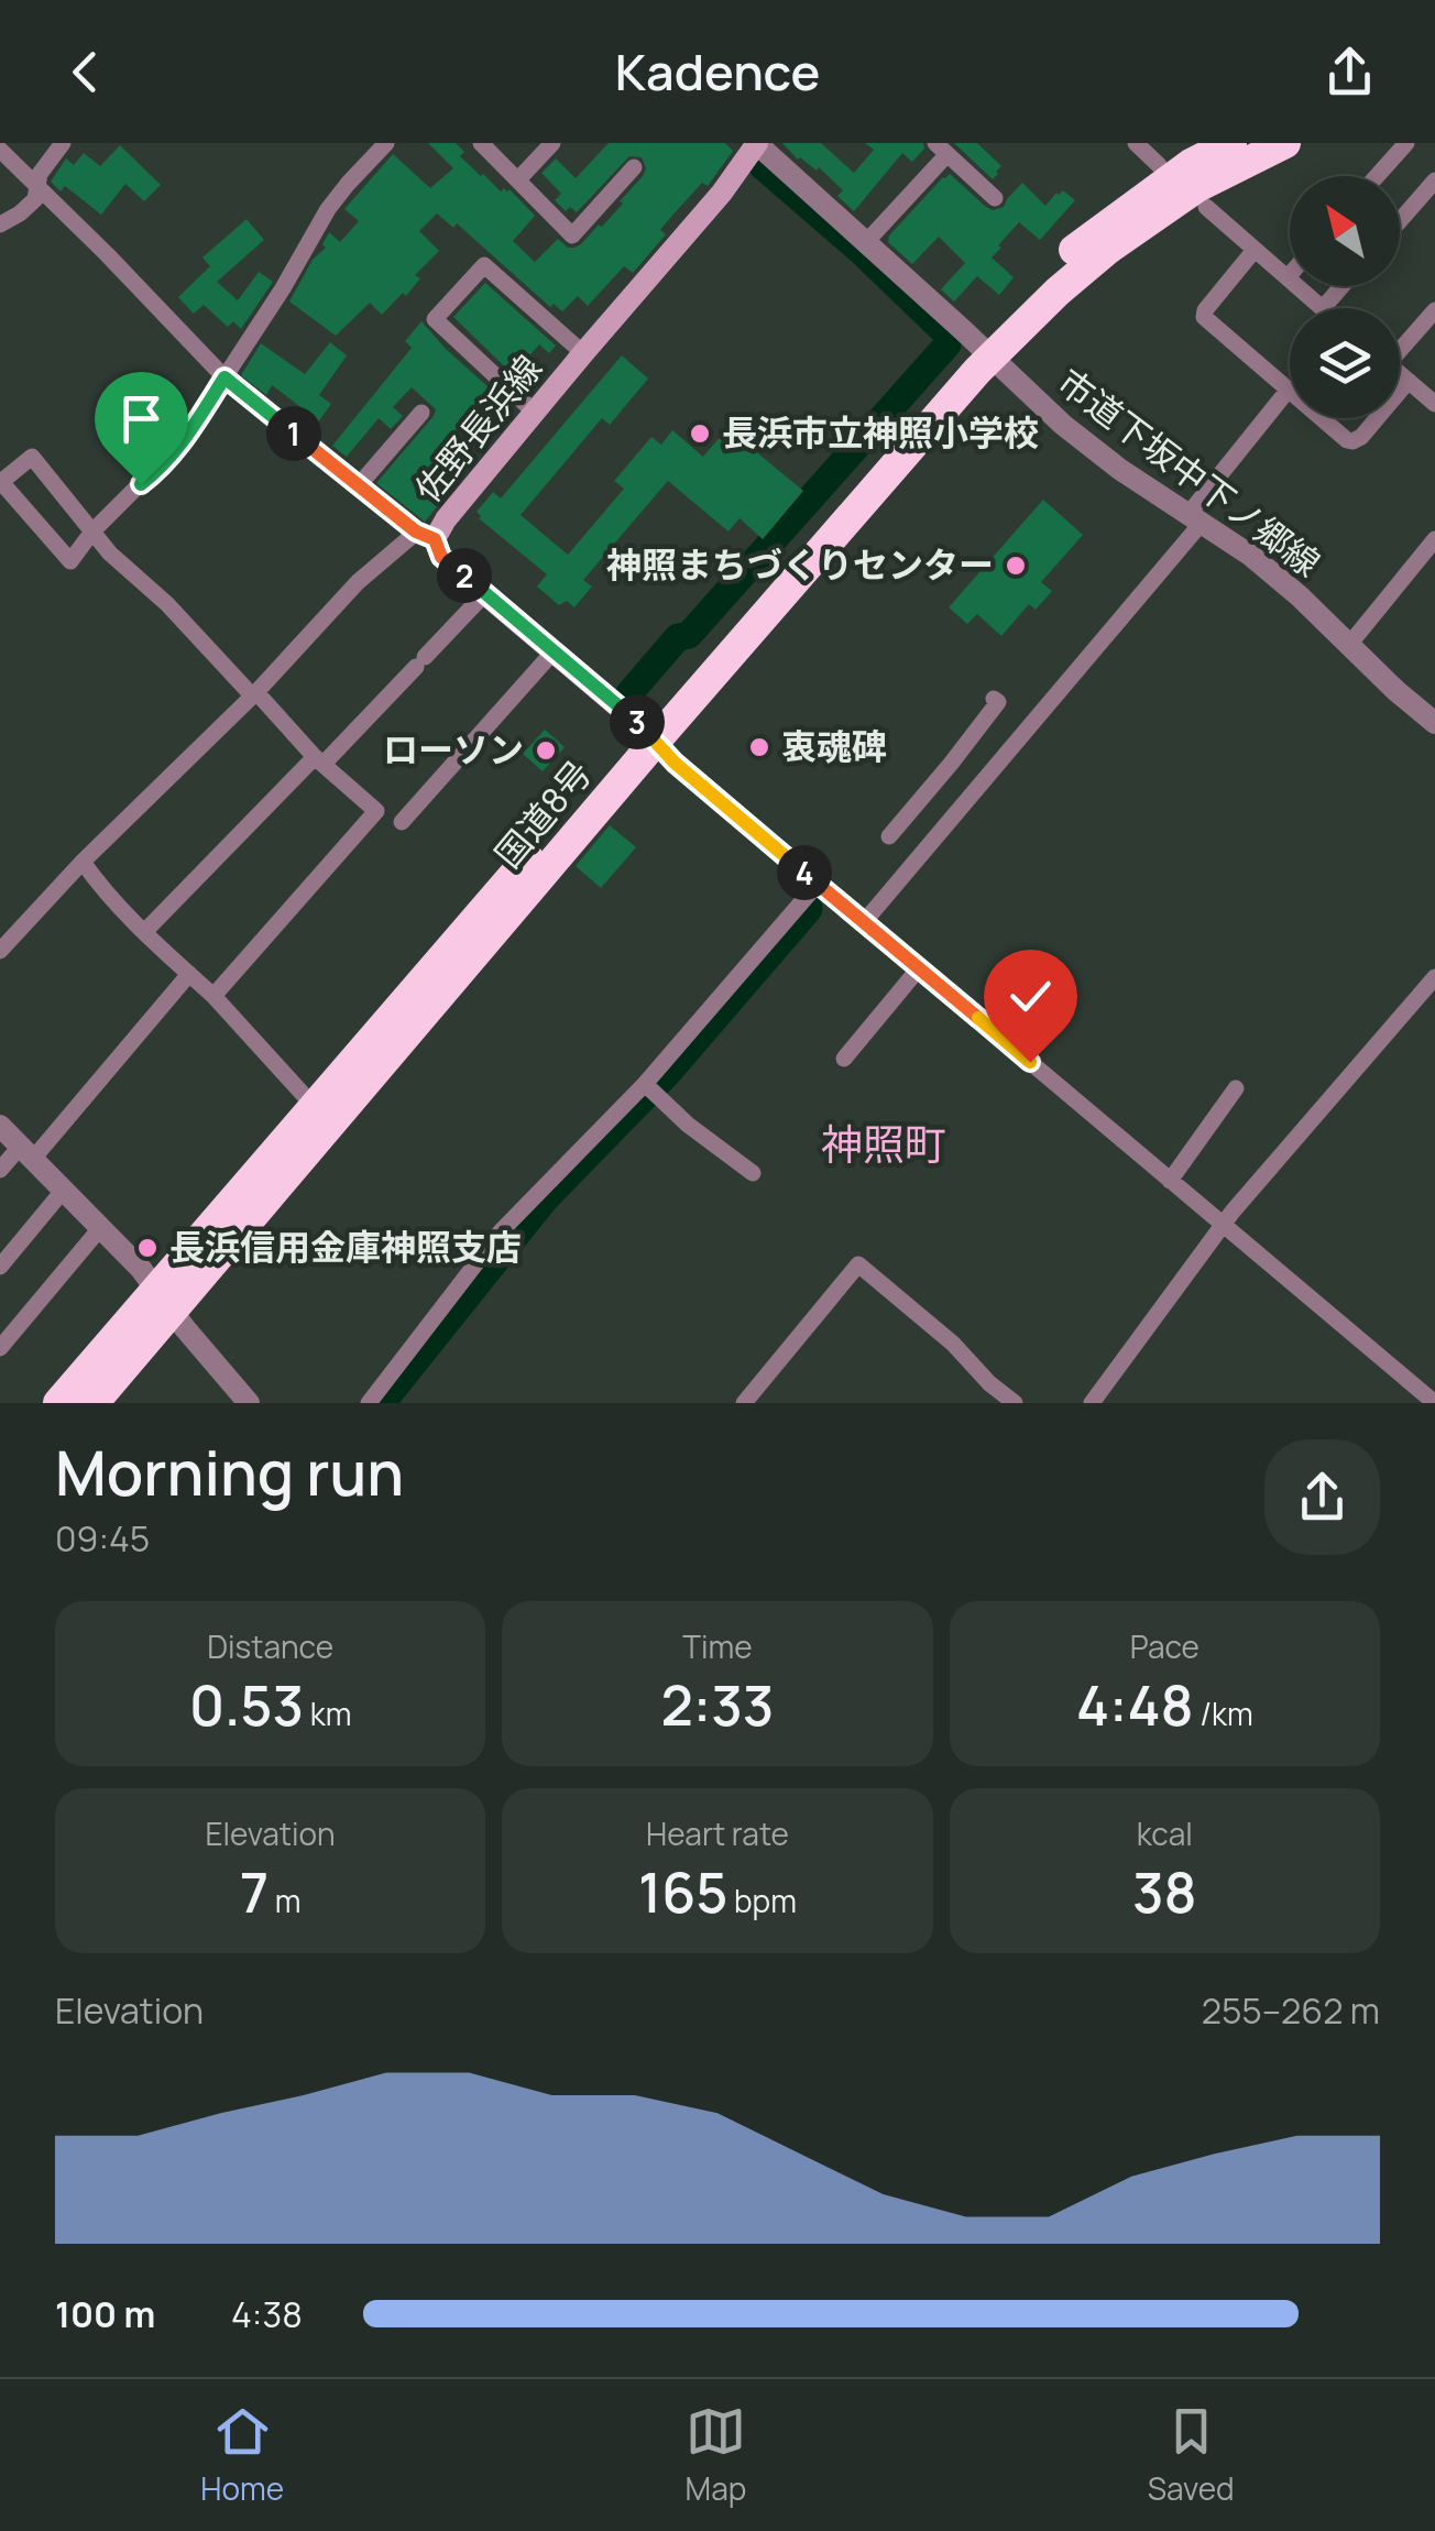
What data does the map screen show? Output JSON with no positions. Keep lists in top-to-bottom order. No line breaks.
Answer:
{"streets":{"highway":["国道8号"],"main road":["佐野長浜線"],"street":["市道下坂中下ノ郷線"]},"crossings":[["佐野長浜線","市道下坂中下ノ郷線"],["佐野長浜線","国道8号"],["市道下坂中下ノ郷線","国道8号"]],"districts":["神照町"],"places":["長浜市立神照小学校","神照まちづくりセンター","衷魂碑","ローソン","長浜信用金庫神照支店"],"north":"top left","page":{"header":"Kadence","pins":["1","2","3","4"],"heading":["Morning run","09:45"],"stats":[["Distance","0.53 km"],["Time","2:33"],["Pace","4:48 /km"],["Elevation","7 m"],["Heart rate","165 bpm"],["kcal","38"]],"chart":["Elevation","255–262 m"],"list":[{"name":"100 m","note":"4:38"}],"tabs":["Home","Map","Saved"]}}
